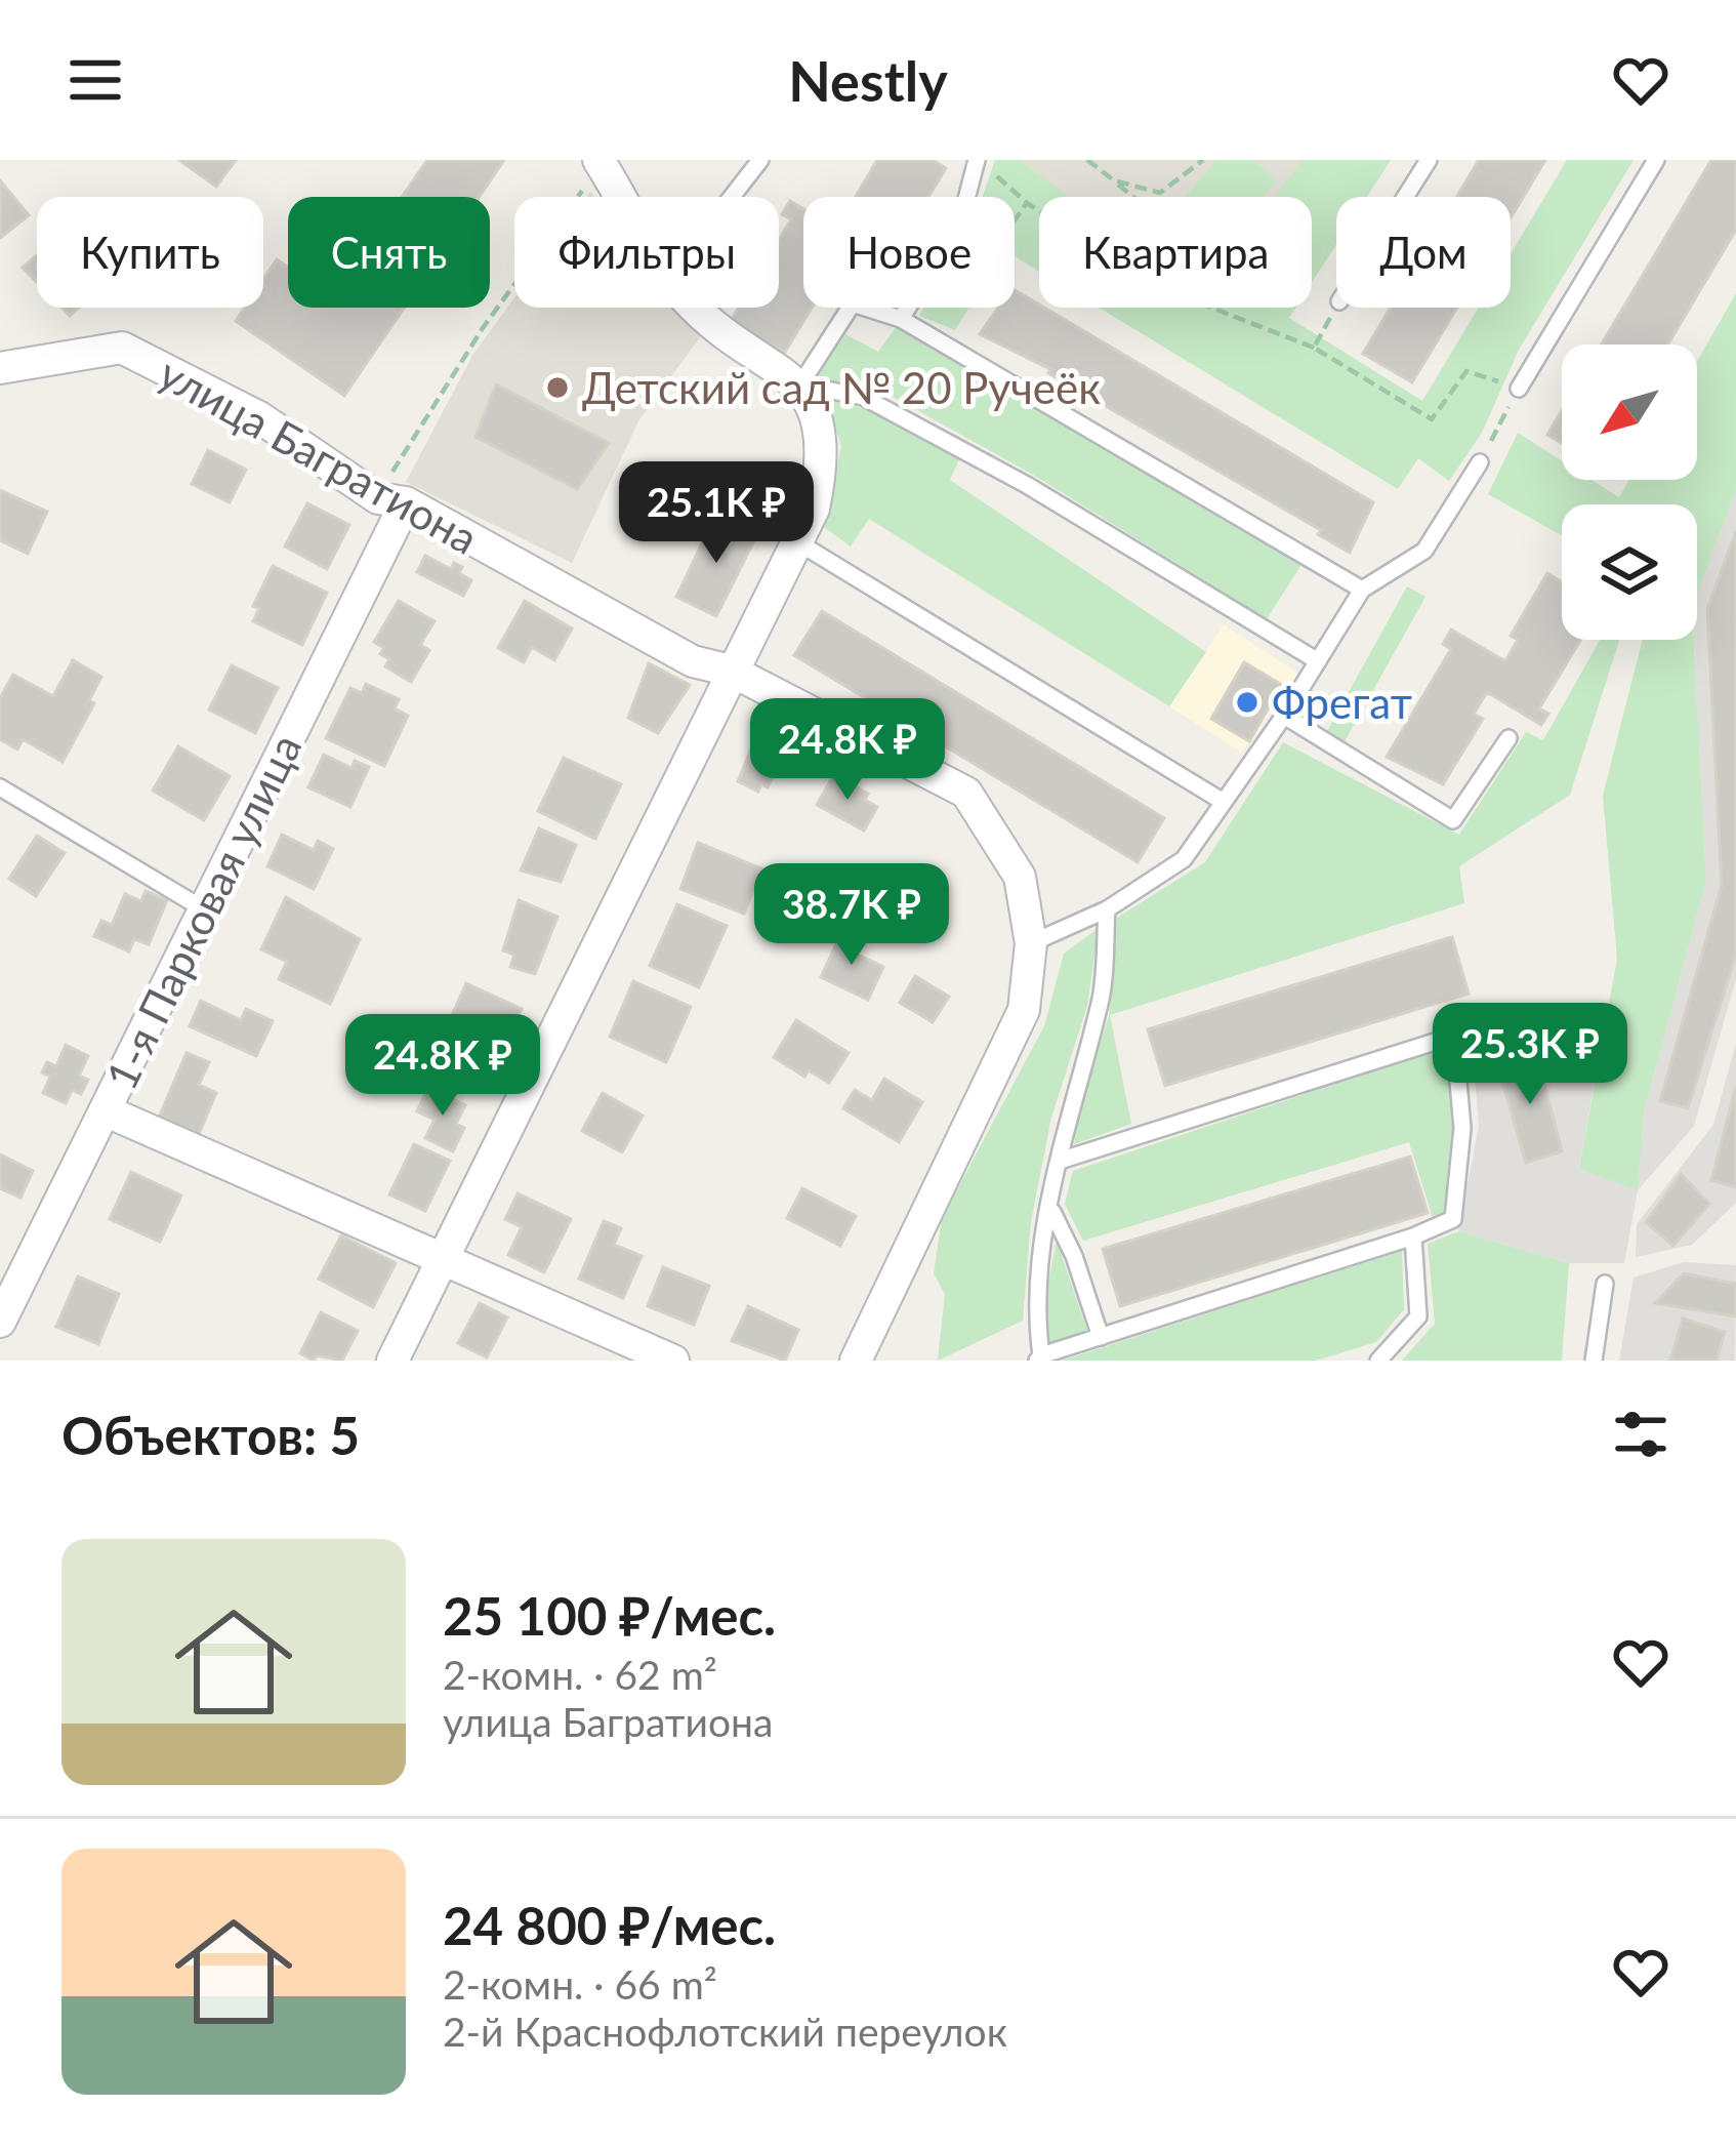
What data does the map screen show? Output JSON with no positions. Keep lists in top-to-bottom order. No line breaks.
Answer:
{"streets":{"street":["улица Багратиона","1-я Парковая улица"]},"crossings":[["улица Багратиона","1-я Парковая улица"]],"places":["Детский сад № 20 Ручеёк","Фрегат"],"north":"bottom left","page":{"header":"Nestly","chip":["Купить","Снять","Фильтры","Новое","Квартира","Дом"],"price":["25.1K ₽","24.8K ₽","38.7K ₽","25.3K ₽","24.8K ₽"],"heading":"Объектов: 5","list":[{"name":"25 100 ₽/мес.","note":"2-комн. · 62 m² · улица Багратиона"},{"name":"24 800 ₽/мес.","note":"2-комн. · 66 m² · 2-й Краснофлотский переулок"}]}}
